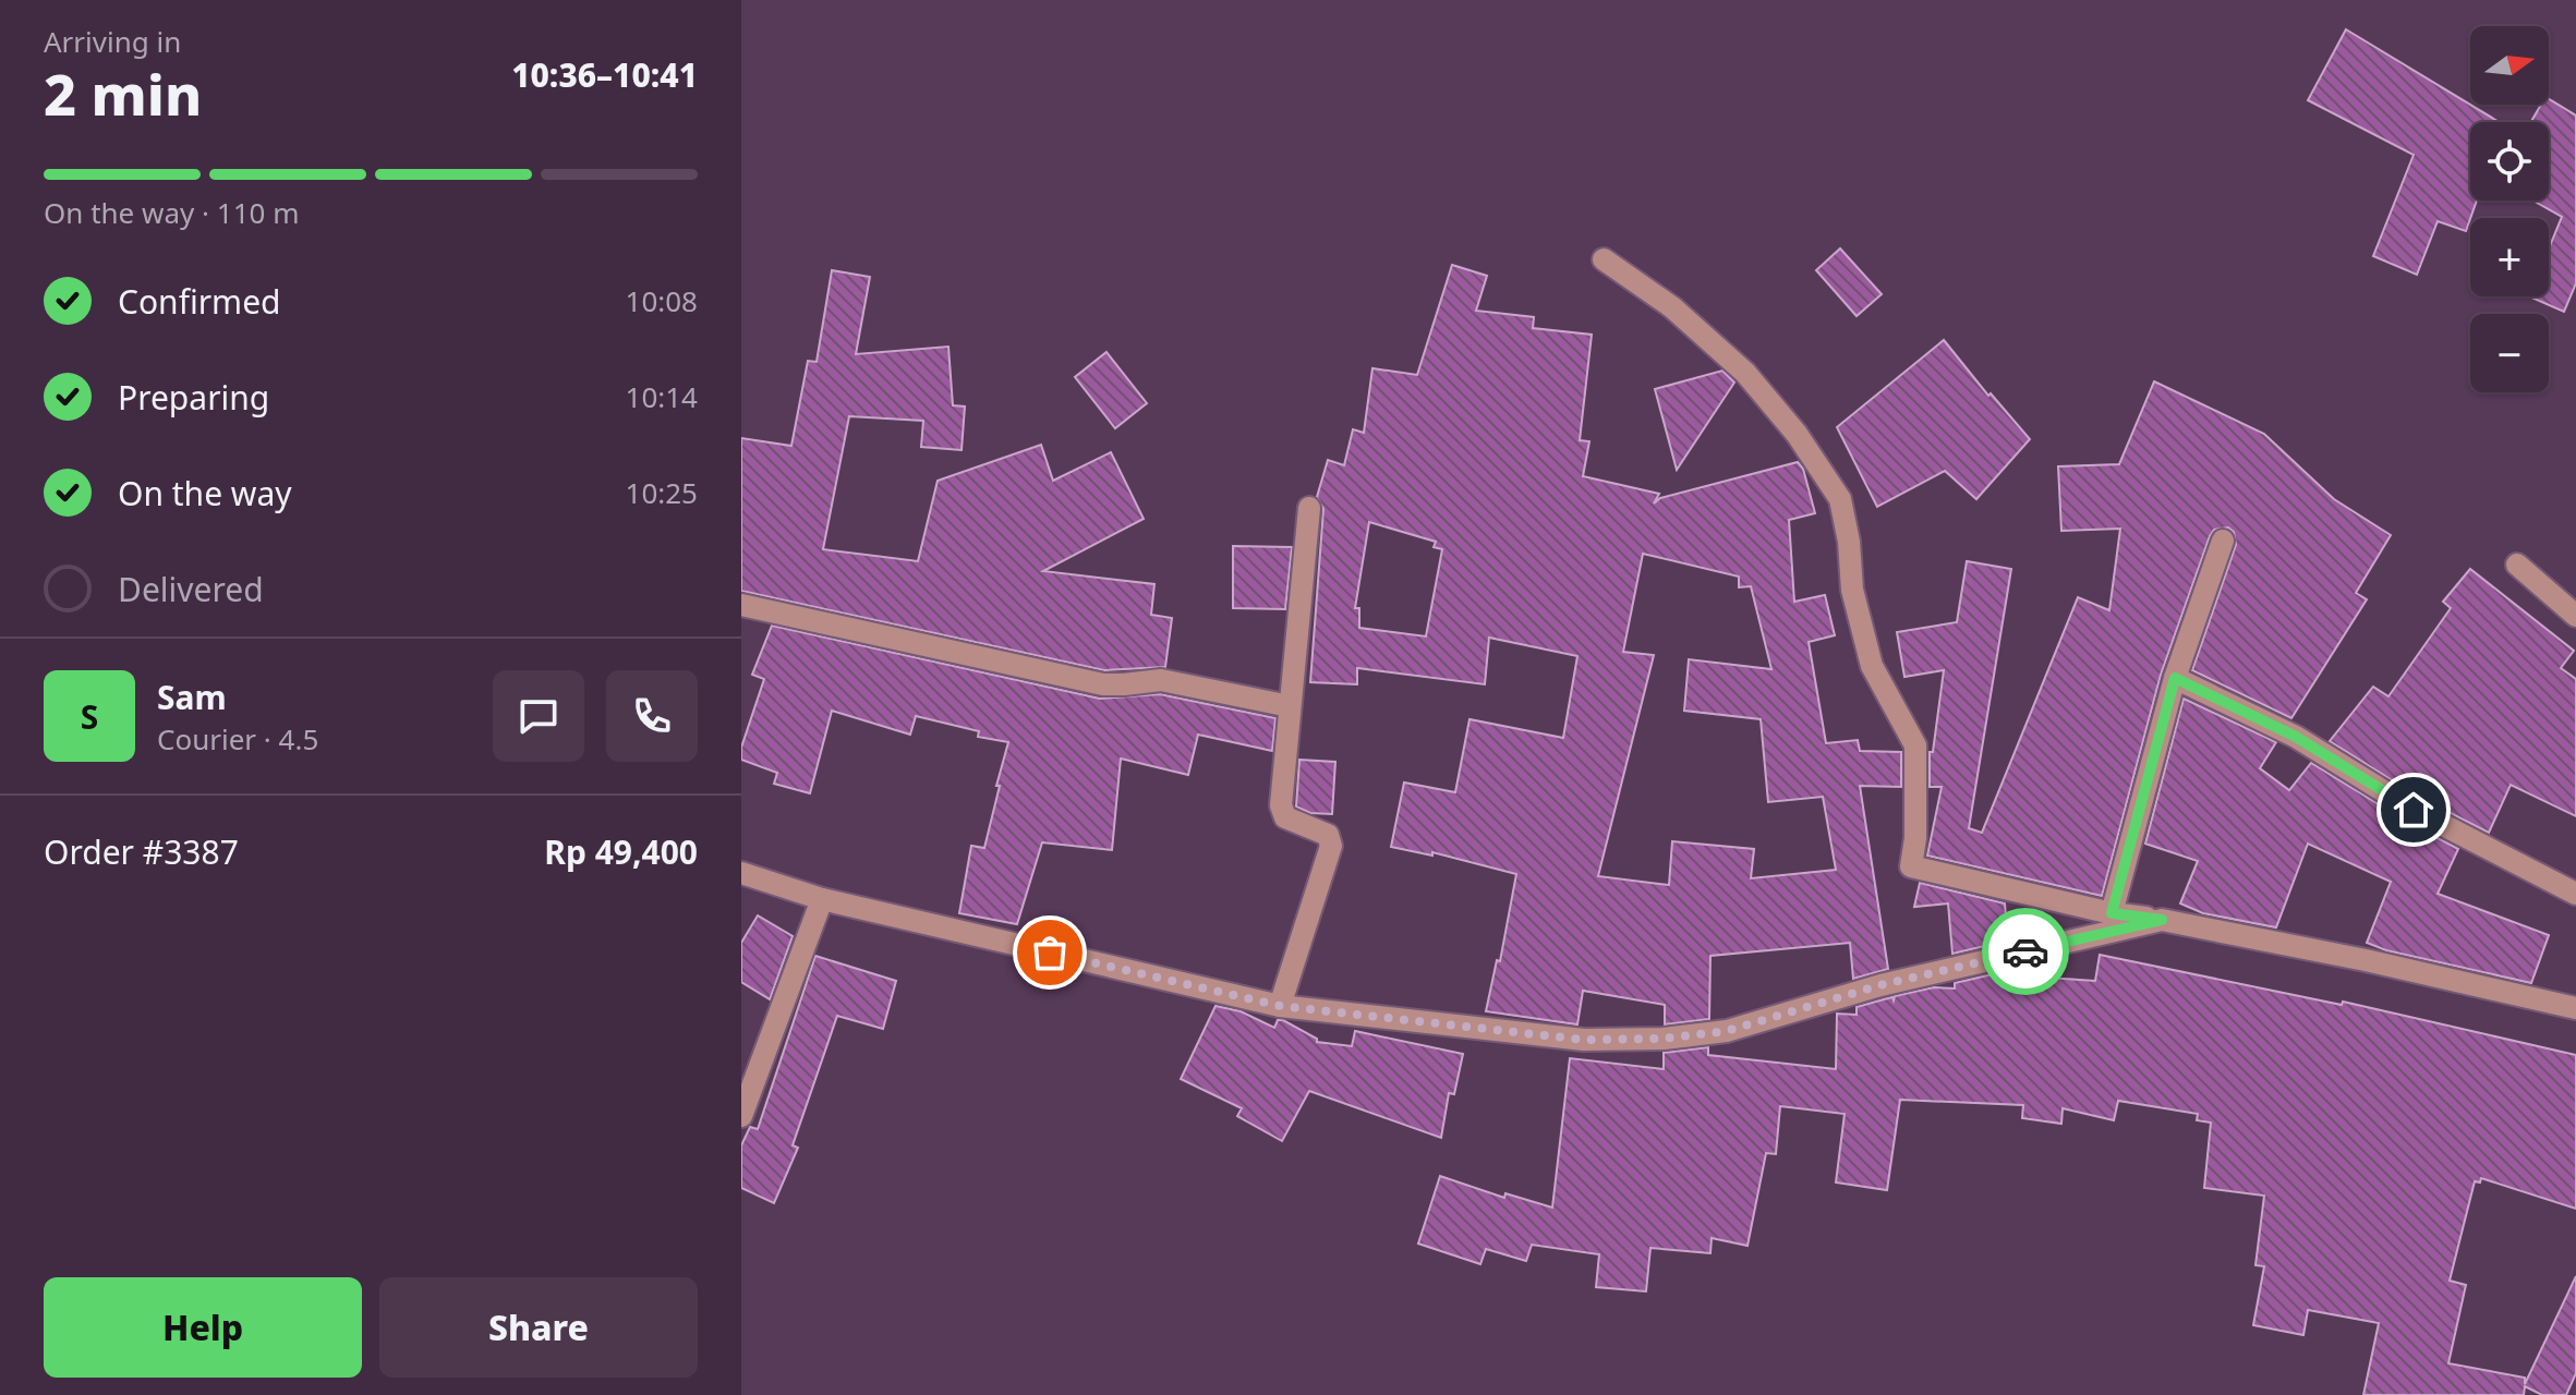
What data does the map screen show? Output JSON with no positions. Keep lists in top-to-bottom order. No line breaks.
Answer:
{"north":"right","page":{"heading":["2 min","Arriving in","10:36–10:41"],"panel":["Sam","Courier · 4.5","Order #3387","Rp 49,400"],"map_buttons":["+","−"],"bar":"On the way · 110 m","list":[["Confirmed","10:08"],["Preparing","10:14"],["On the way","10:25"],"Delivered"],"round":"S","buttons":["Help","Share"]}}
